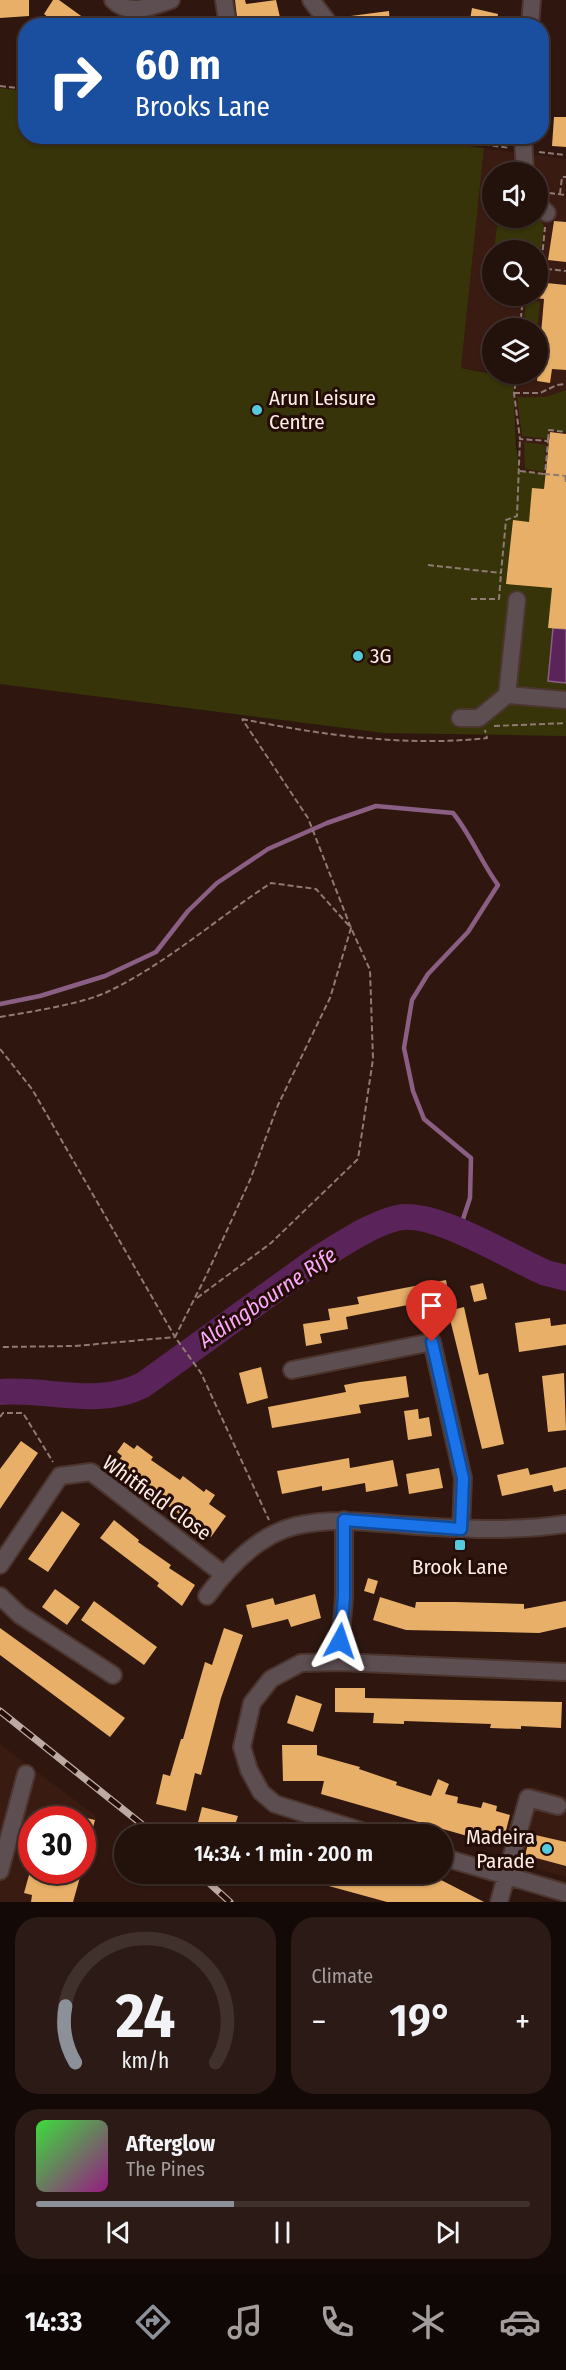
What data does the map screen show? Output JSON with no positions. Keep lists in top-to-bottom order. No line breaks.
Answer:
{"streets":{"street":["Whitfield Close"]},"water":["Aldingbourne Rife"],"places":{"other":["Arun Leisure Centre","3G","Madeira Parade"],"transit":["Brook Lane"]},"page":{"turn":["60 m","Brooks Lane"],"limit":"30","trip":"14:34 · 1 min · 200 m","tile":"Climate","heat":["−","19°","+"],"song":["Afterglow","The Pines"],"tabs":"14:33","gauge":["24","km/h"]}}
